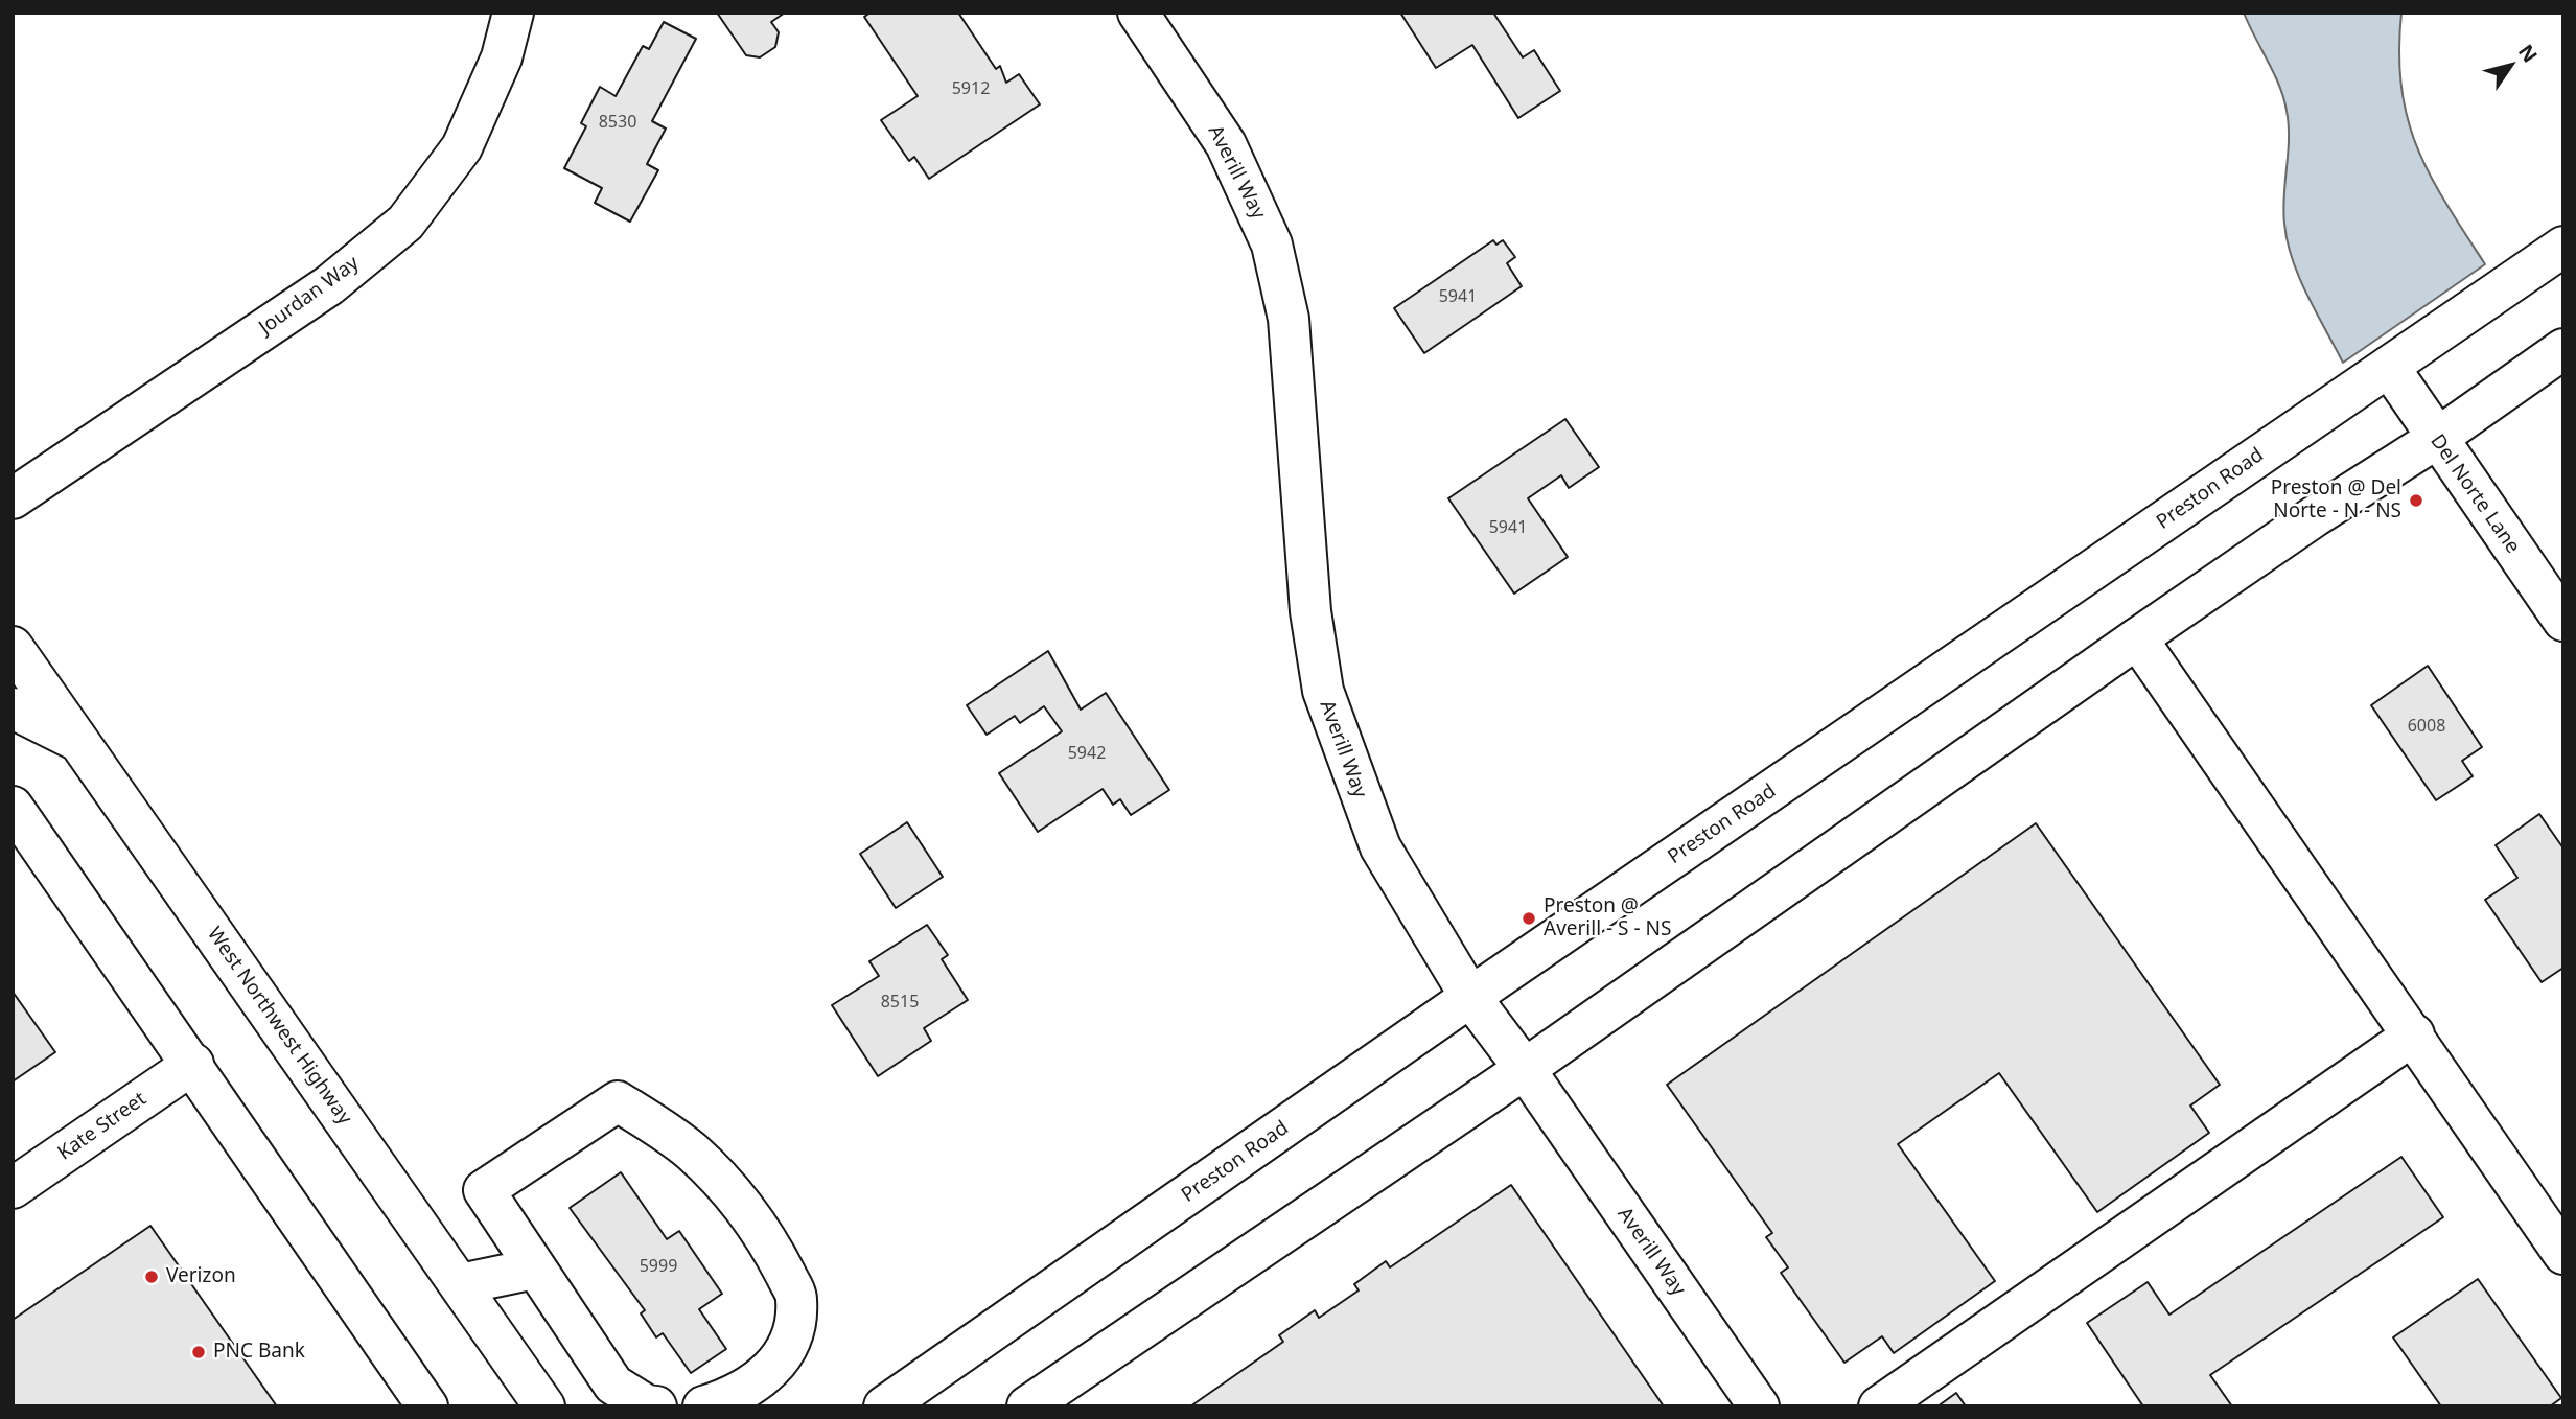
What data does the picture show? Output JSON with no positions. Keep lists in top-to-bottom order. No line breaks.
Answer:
{"streets":{"main road":["Averill Way","Jourdan Way","Preston Road","Del Norte Lane","West Northwest Highway","Kate Street"]},"crossings":[["Averill Way","Preston Road"],["Preston Road","Del Norte Lane"]],"places":["Preston @ Del Norte - N - NS","Preston @ Averill - S - NS","Verizon","PNC Bank"],"house_numbers":["5912","8530","5941","5941","6008","5942","8515","5999"],"north":"top right"}
